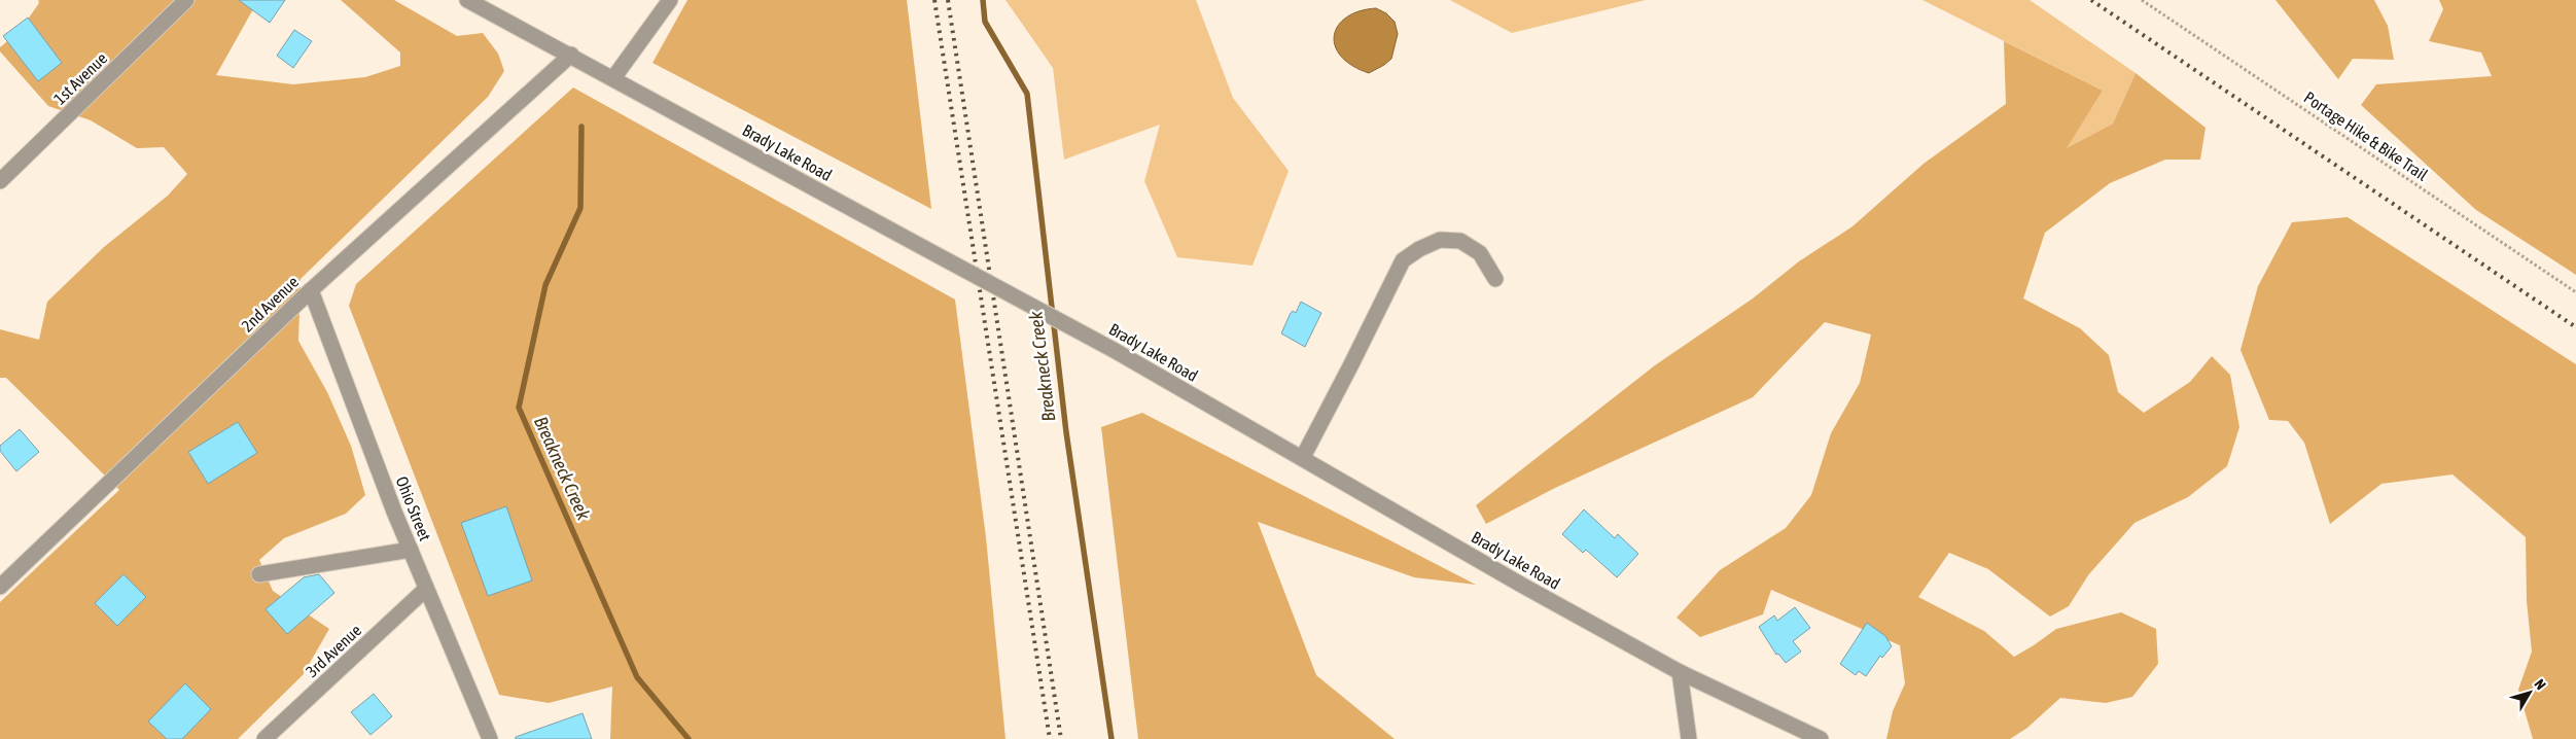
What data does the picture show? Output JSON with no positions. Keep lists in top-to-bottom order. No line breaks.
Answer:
{"streets":{"street":["1st Avenue","Brady Lake Road","2nd Avenue","Ohio Street","3rd Avenue"],"path":["Portage Hike & Bike Trail"]},"crossings":[["Brady Lake Road","2nd Avenue"],["2nd Avenue","Ohio Street"],["Ohio Street","3rd Avenue"]],"water":["Breakneck Creek"],"north":"top right"}
